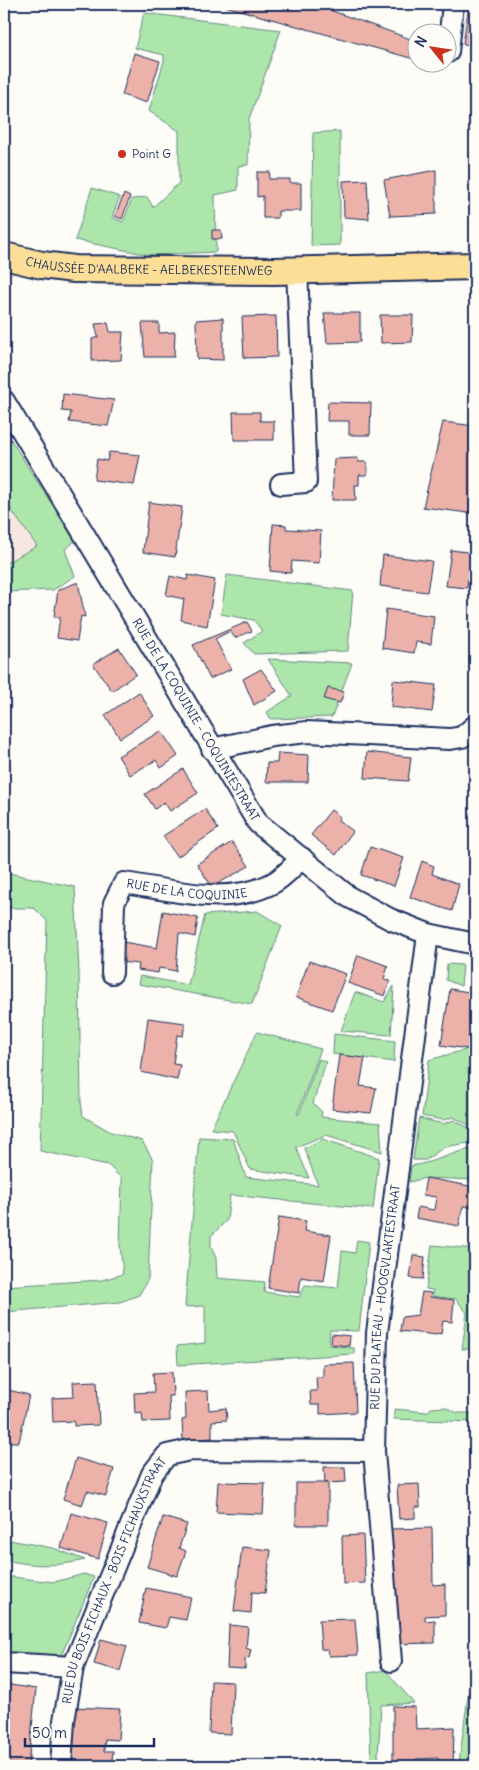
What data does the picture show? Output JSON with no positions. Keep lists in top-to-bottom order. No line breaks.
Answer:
{"streets":{"main road":["CHAUSSÉE D'AALBEKE - AELBEKESTEENWEG"],"street":["RUE DE LA COQUINIE - COQUINIESTRAAT","RUE DE LA COQUINIE","RUE DU PLATEAU - HOOGVLAKTESTRAAT","RUE DU BOIS FICHAUX - BOIS FICHAUXSTRAAT"]},"crossings":[["RUE DE LA COQUINIE - COQUINIESTRAAT","RUE DE LA COQUINIE"],["RUE DE LA COQUINIE - COQUINIESTRAAT","RUE DU PLATEAU - HOOGVLAKTESTRAAT"],["RUE DU PLATEAU - HOOGVLAKTESTRAAT","RUE DU BOIS FICHAUX - BOIS FICHAUXSTRAAT"]],"places":["Point G"],"scale_bar":"50 m","north":"top left"}
